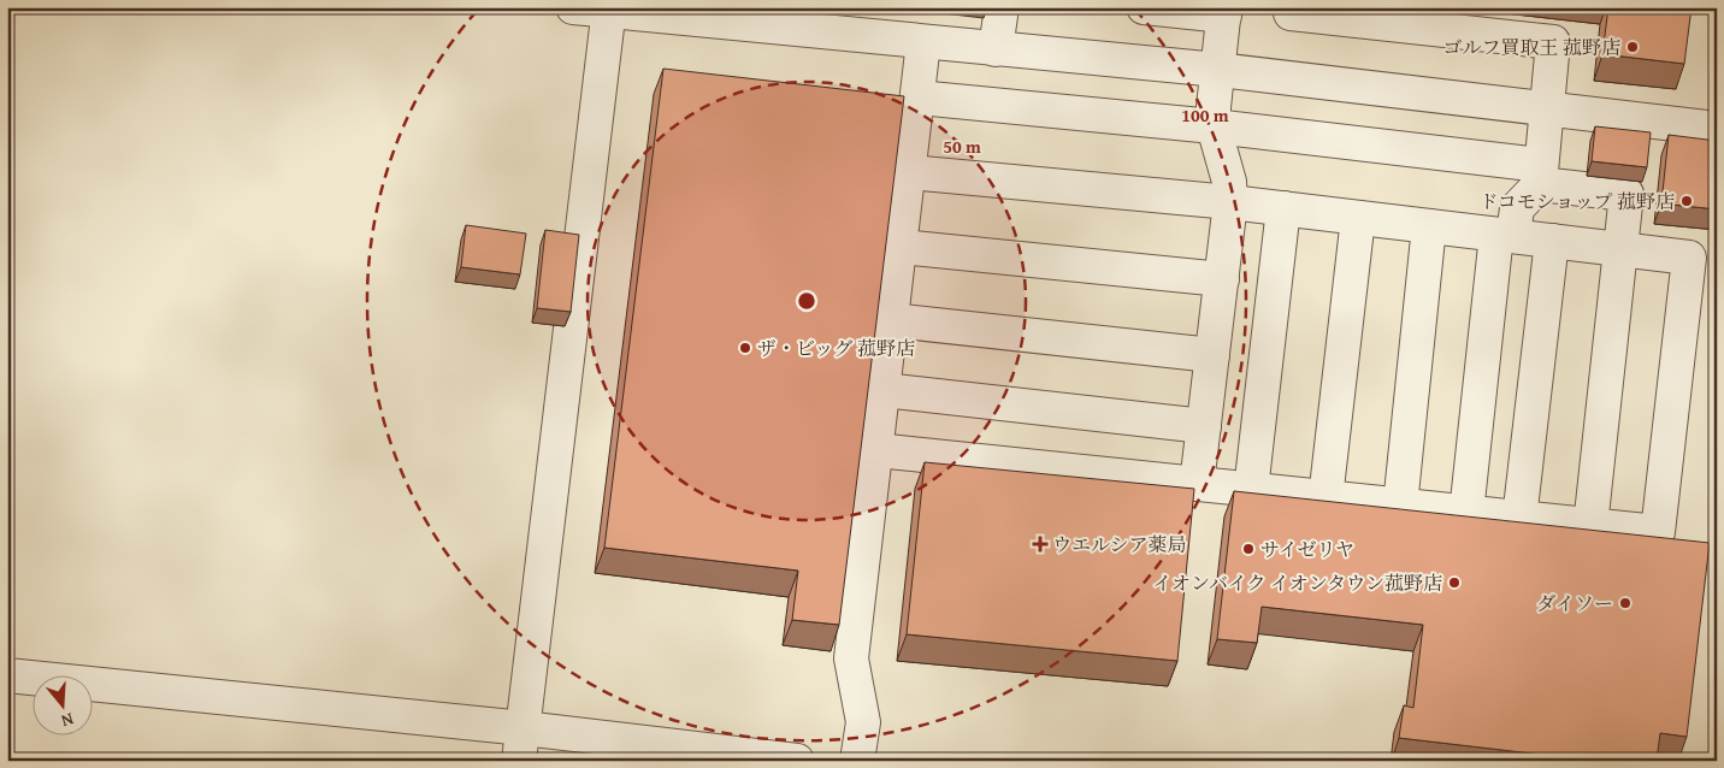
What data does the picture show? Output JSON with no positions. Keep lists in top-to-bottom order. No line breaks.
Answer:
{"places":{"other":["ゴルフ買取王 菰野店","ドコモショップ 菰野店","ザ・ビッグ 菰野店","サイゼリヤ","イオンバイク イオンタウン菰野店","ダイソー"],"health":["ウエルシア薬局"]},"north":"bottom","rings":["100 m","50 m"]}
